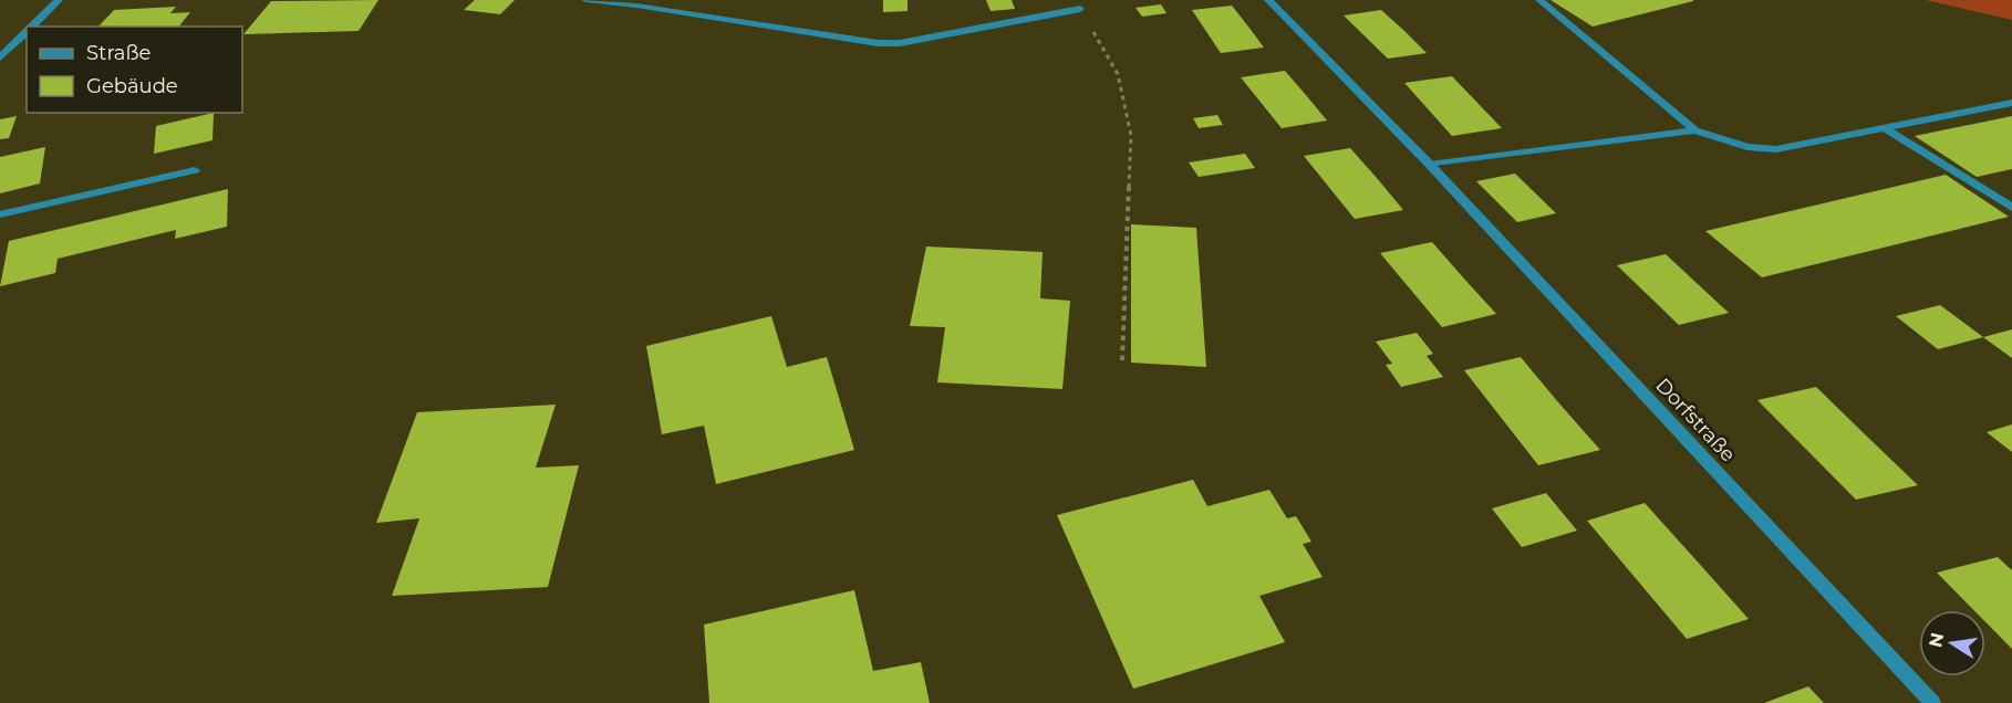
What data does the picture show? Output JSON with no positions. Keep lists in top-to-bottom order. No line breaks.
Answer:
{"streets":{"street":["Dorfstraße"]},"legend":["Straße","Gebäude"],"north":"left"}
